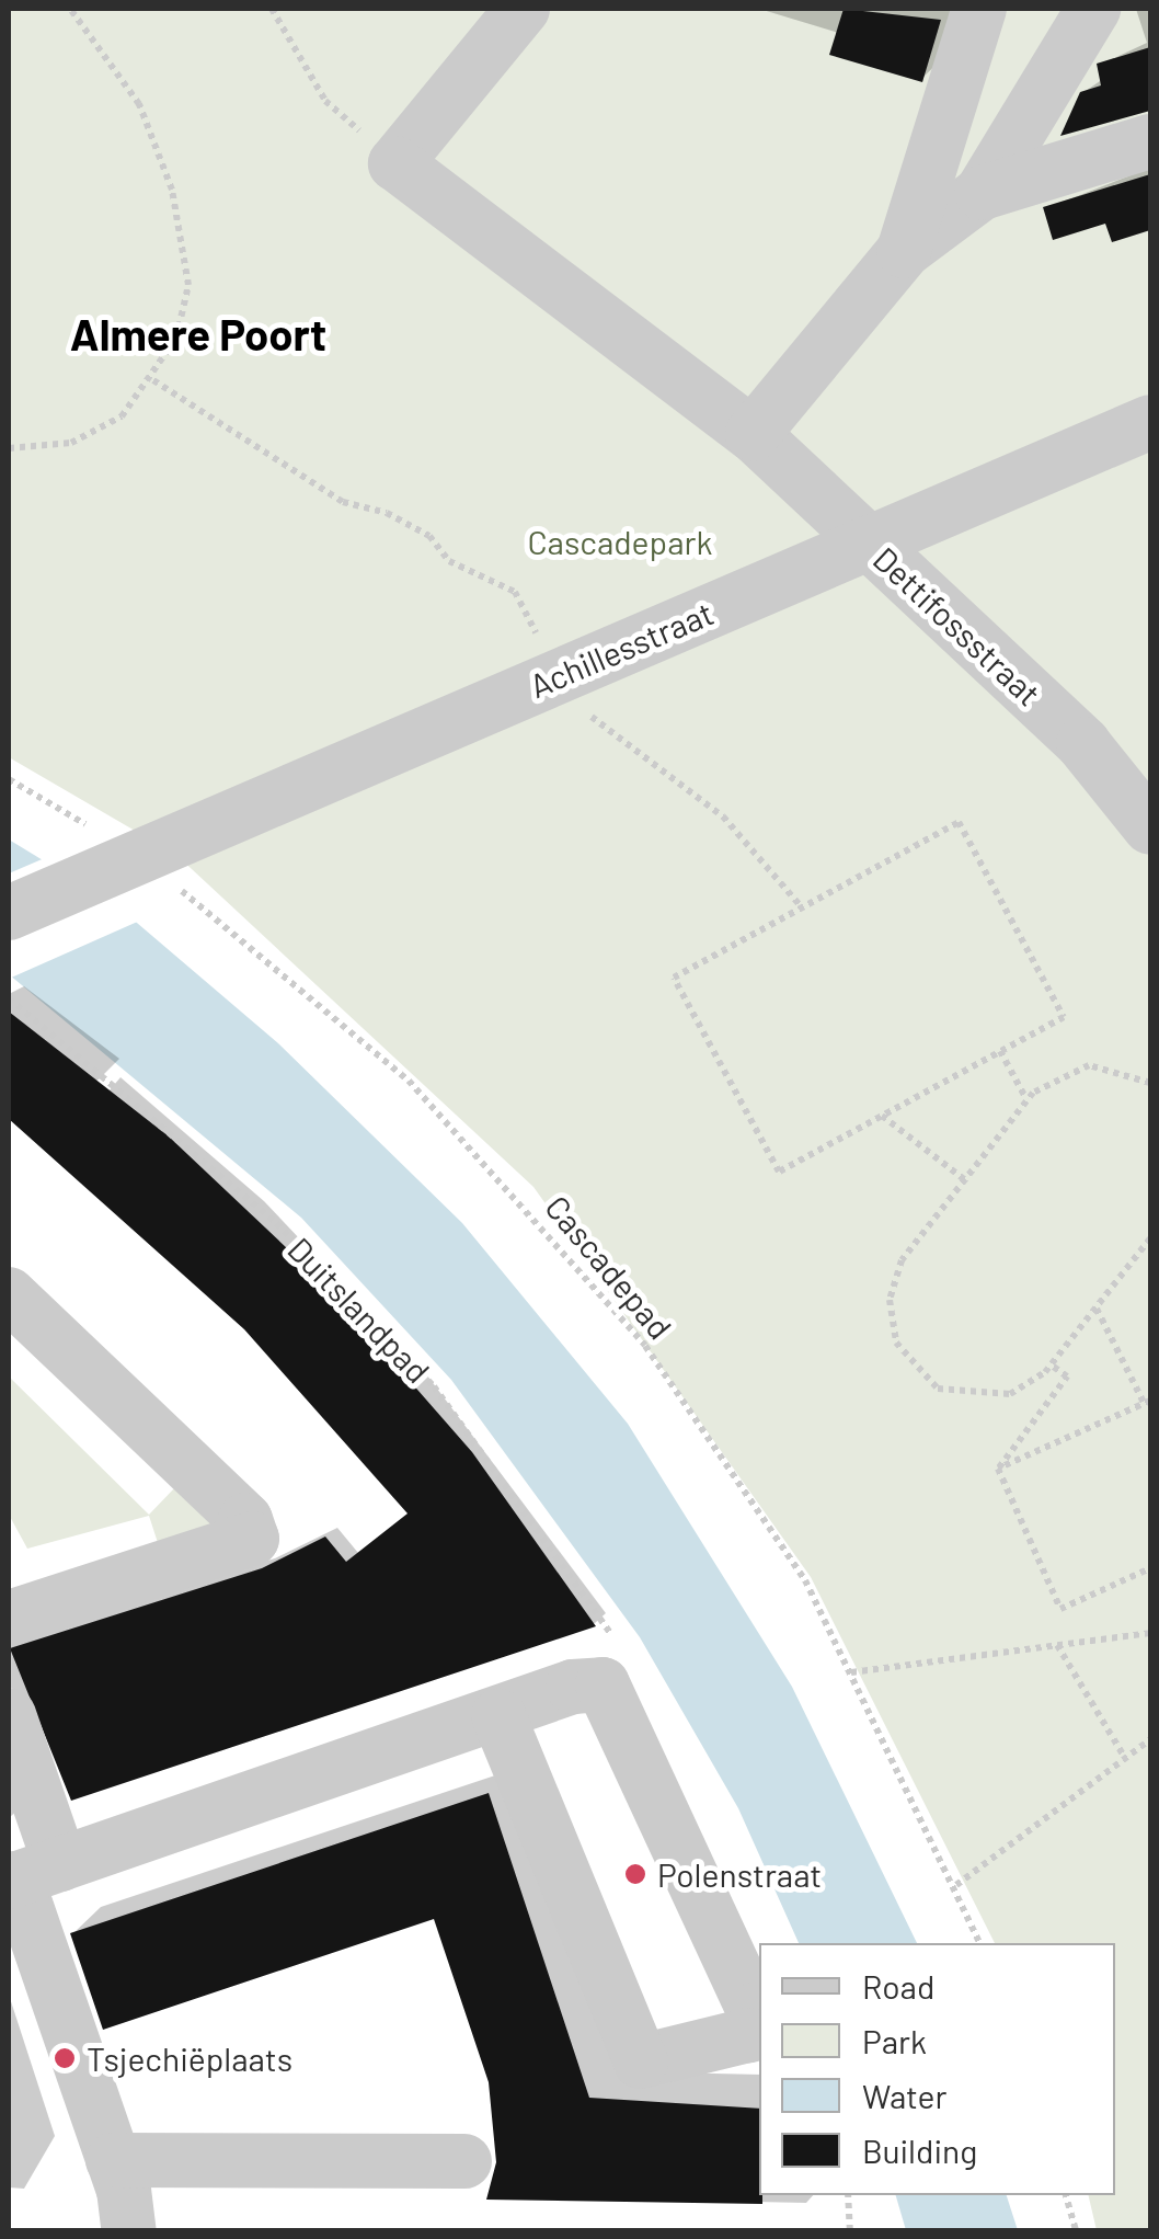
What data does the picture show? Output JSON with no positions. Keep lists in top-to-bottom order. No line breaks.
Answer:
{"streets":{"street":["Dettifossstraat","Achillesstraat"],"path":["Cascadepad","Duitslandpad"]},"crossings":[["Dettifossstraat","Achillesstraat"],["Achillesstraat","Cascadepad"]],"districts":["Almere Poort"],"parks":["Cascadepark"],"places":["Polenstraat","Tsjechiëplaats"],"legend":["Road","Park","Water","Building"]}
